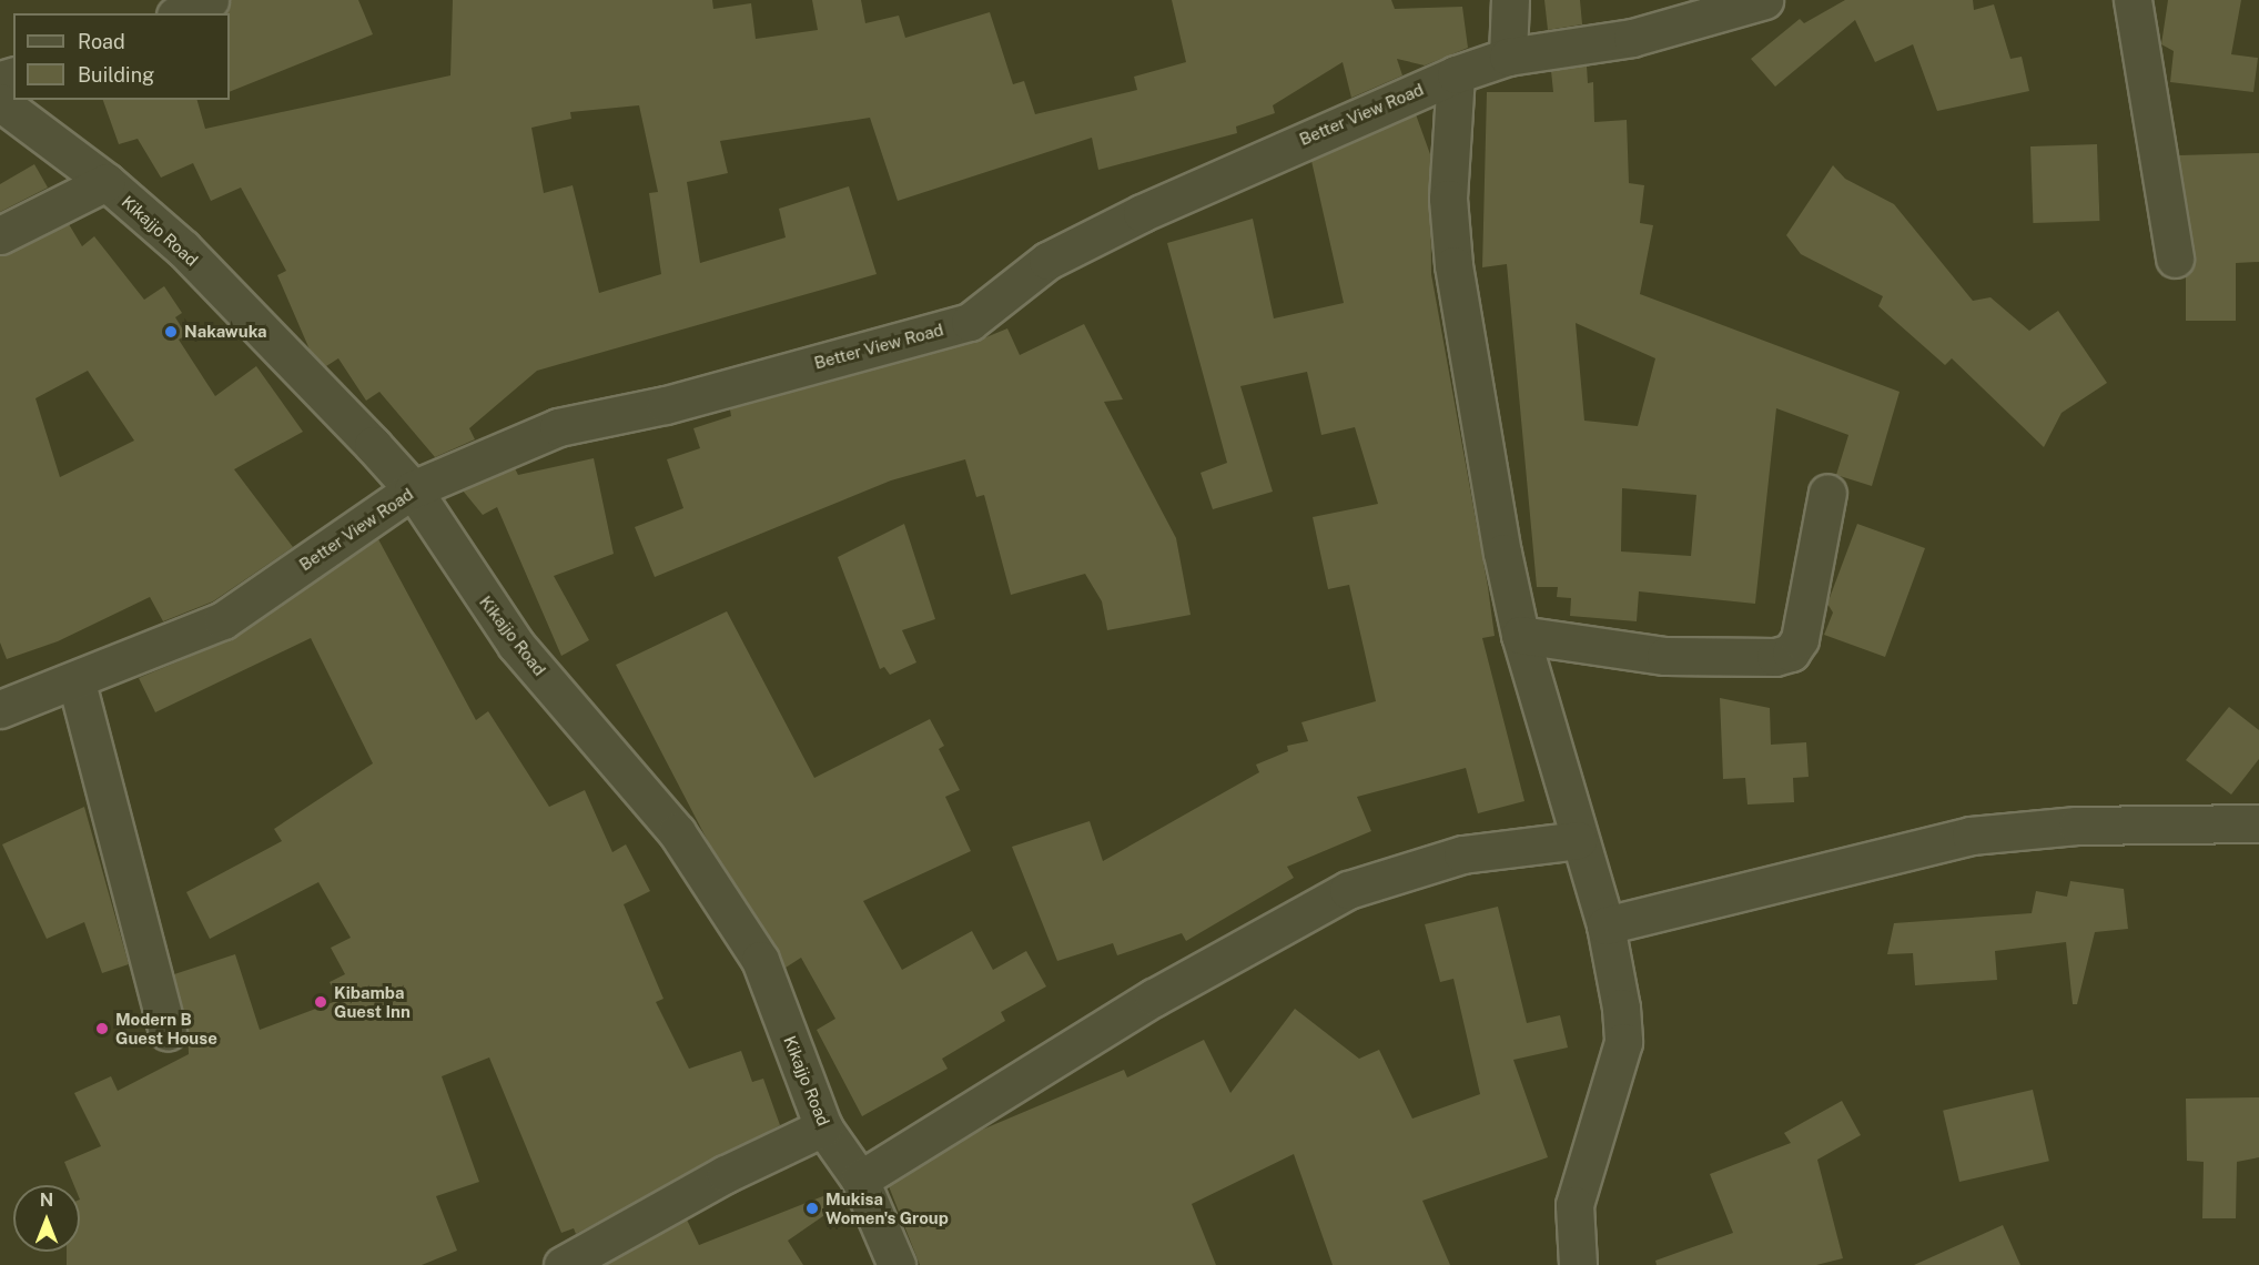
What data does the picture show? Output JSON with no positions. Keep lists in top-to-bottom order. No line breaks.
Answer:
{"streets":{"street":["Better View Road","Kikajjo Road"]},"crossings":[["Better View Road","Kikajjo Road"]],"places":["Nakawuka","Kibamba Guest Inn","Modern B Guest House","Mukisa Women's Group"],"legend":["Road","Building"],"north":"top"}
